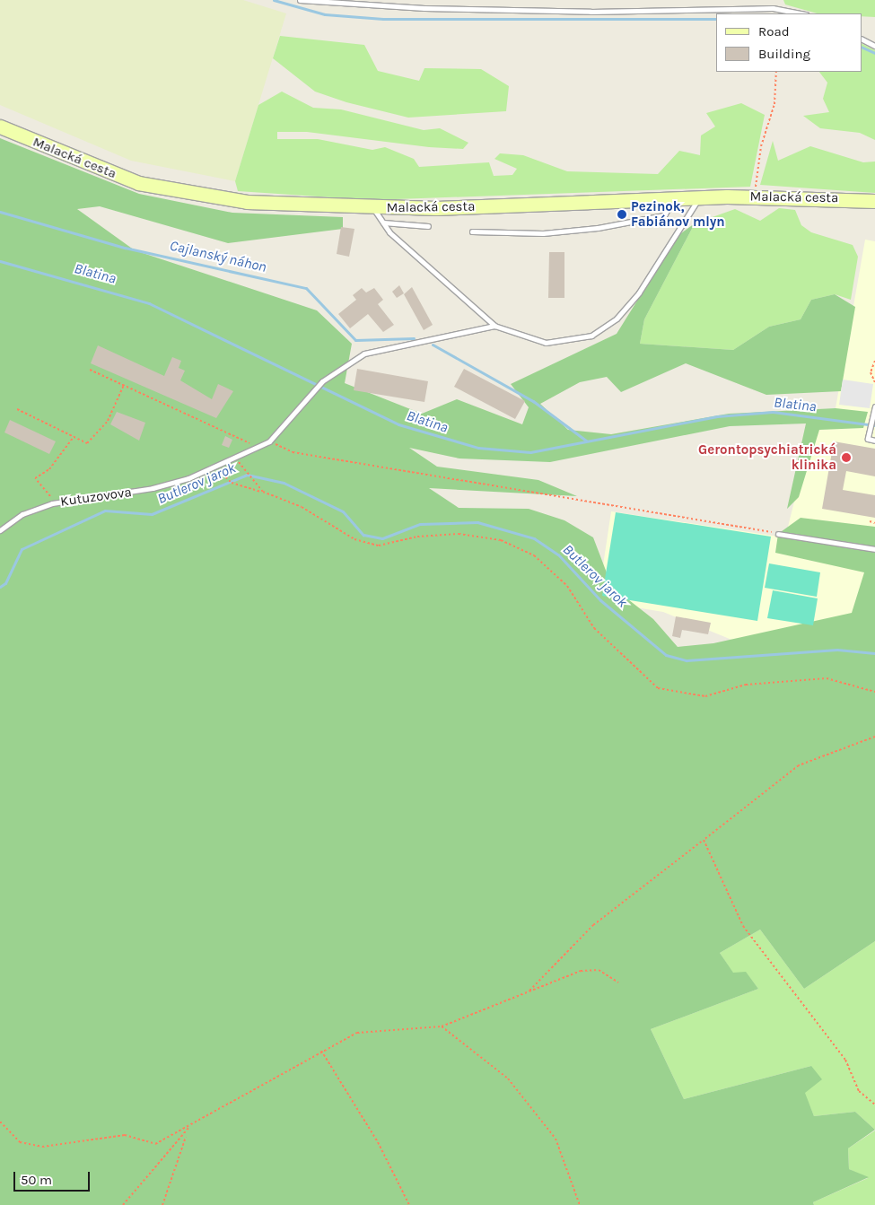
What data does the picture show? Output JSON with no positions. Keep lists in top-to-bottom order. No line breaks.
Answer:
{"streets":{"main road":["Malacká cesta"],"lane":["Kutuzovova"]},"water":["Cajlanský náhon","Blatina","Butlerov jarok"],"places":["Pezinok, Fabiánov mlyn","Gerontopsychiatrická klinika"],"legend":["Road","Building"],"scale_bar":"50 m"}
